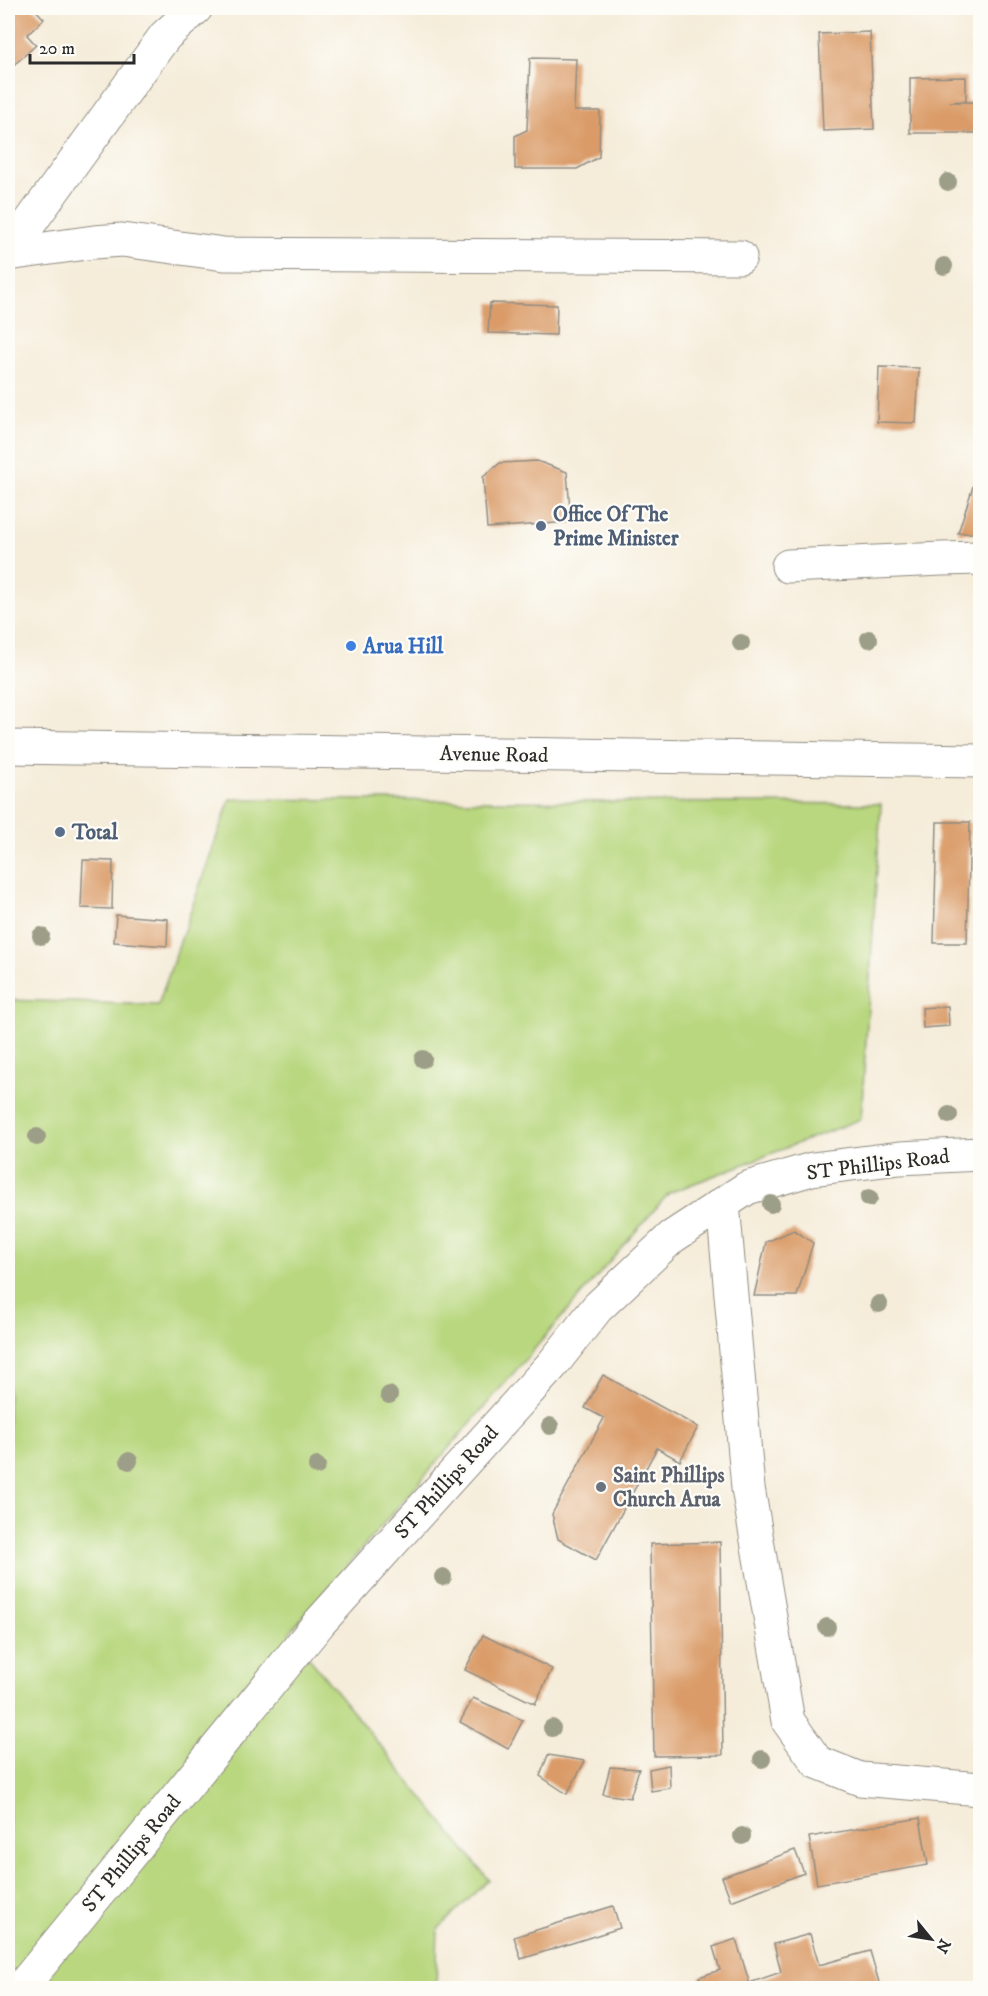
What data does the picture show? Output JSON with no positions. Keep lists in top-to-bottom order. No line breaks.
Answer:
{"streets":{"main road":["Avenue Road","ST Phillips Road"]},"places":["Office Of The Prime Minister","Arua Hill","Total","Saint Phillips Church Arua"],"scale_bar":"20 m","north":"bottom right"}
